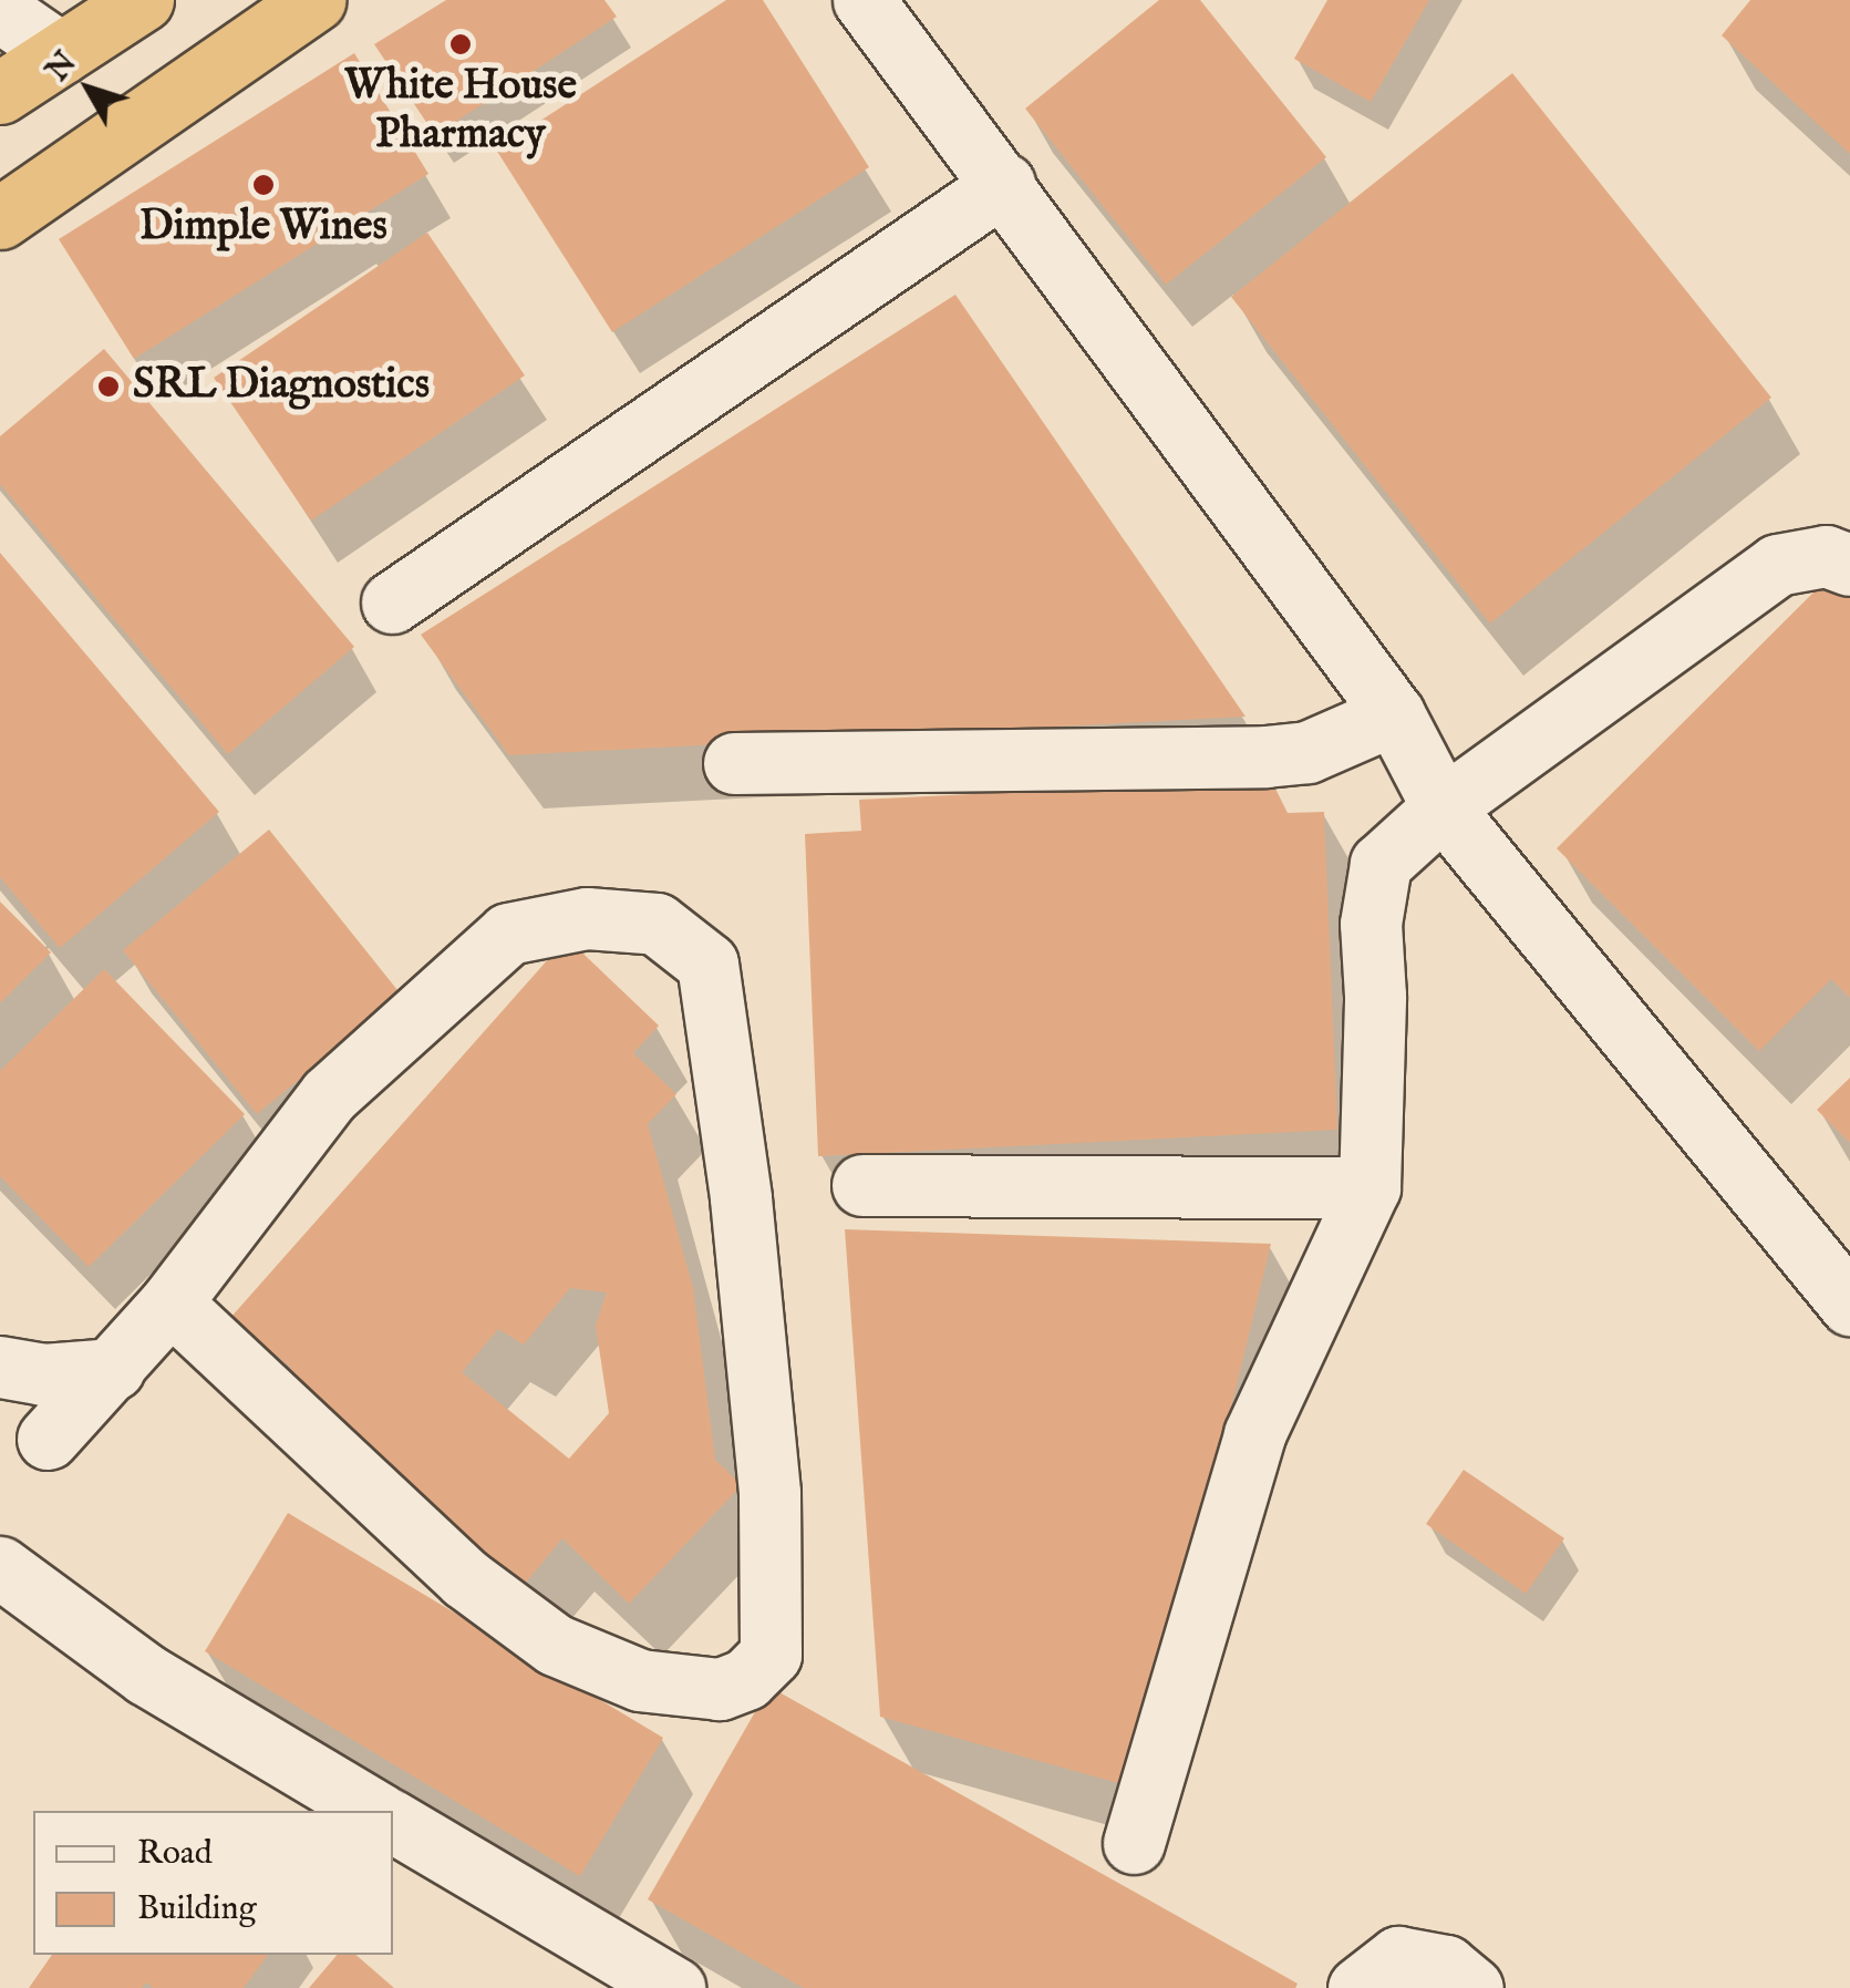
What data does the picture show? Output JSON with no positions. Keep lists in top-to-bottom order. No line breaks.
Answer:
{"places":["White House Pharmacy","Dimple Wines","SRL Diagnostics"],"legend":["Road","Building"],"north":"top left"}
